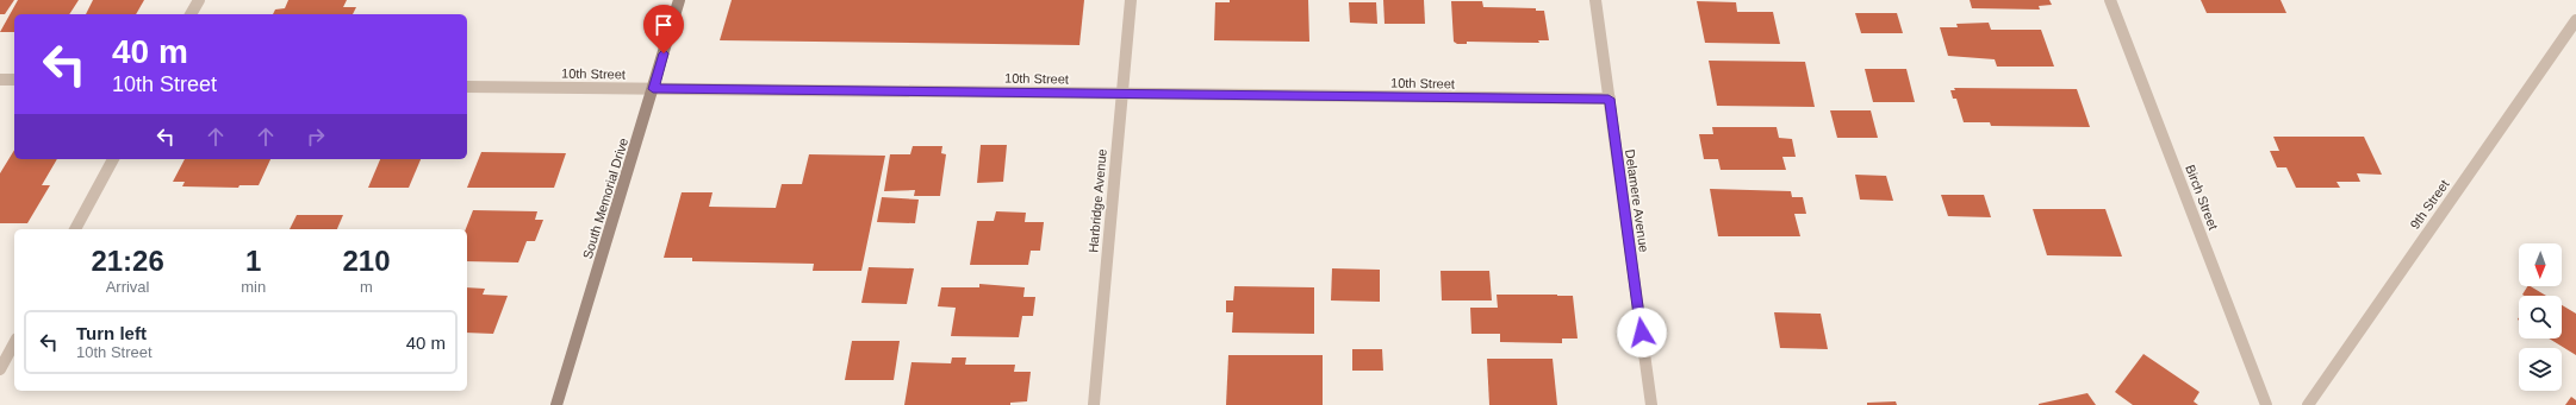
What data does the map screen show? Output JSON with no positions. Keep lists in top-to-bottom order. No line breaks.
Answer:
{"streets":{"main road":["South Memorial Drive"],"street":["10th Street","Birch Street","Harbridge Avenue","Delamere Avenue","9th Street"]},"crossings":[["10th Street","South Memorial Drive"],["10th Street","Harbridge Avenue"],["10th Street","Delamere Avenue"]],"north":"bottom","page":{"turn":["40 m","10th Street"],"eta":["21:26","Arrival","1","min","210","m"],"list":[{"name":"Turn left","note":"10th Street","value":"40 m"}]}}
